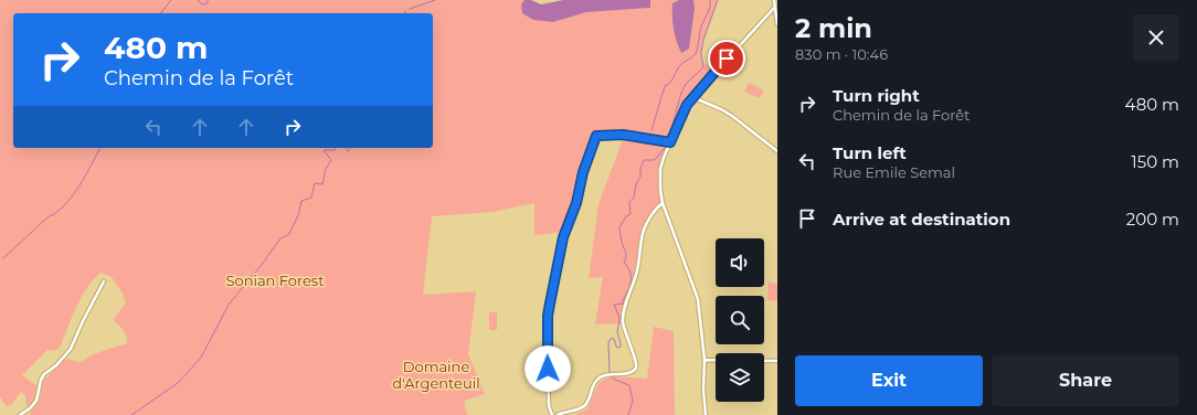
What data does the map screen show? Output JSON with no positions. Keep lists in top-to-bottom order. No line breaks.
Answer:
{"parks":["Sonian Forest","Domaine d'Argenteuil"],"page":{"heading":["2 min","830 m · 10:46"],"turn":["480 m","Chemin de la Forêt"],"list":[{"name":"Turn right","note":"Chemin de la Forêt","value":"480 m"},{"name":"Turn left","note":"Rue Emile Semal","value":"150 m"},{"name":"Arrive at destination","value":"200 m"}],"buttons":["Exit","Share"]}}
